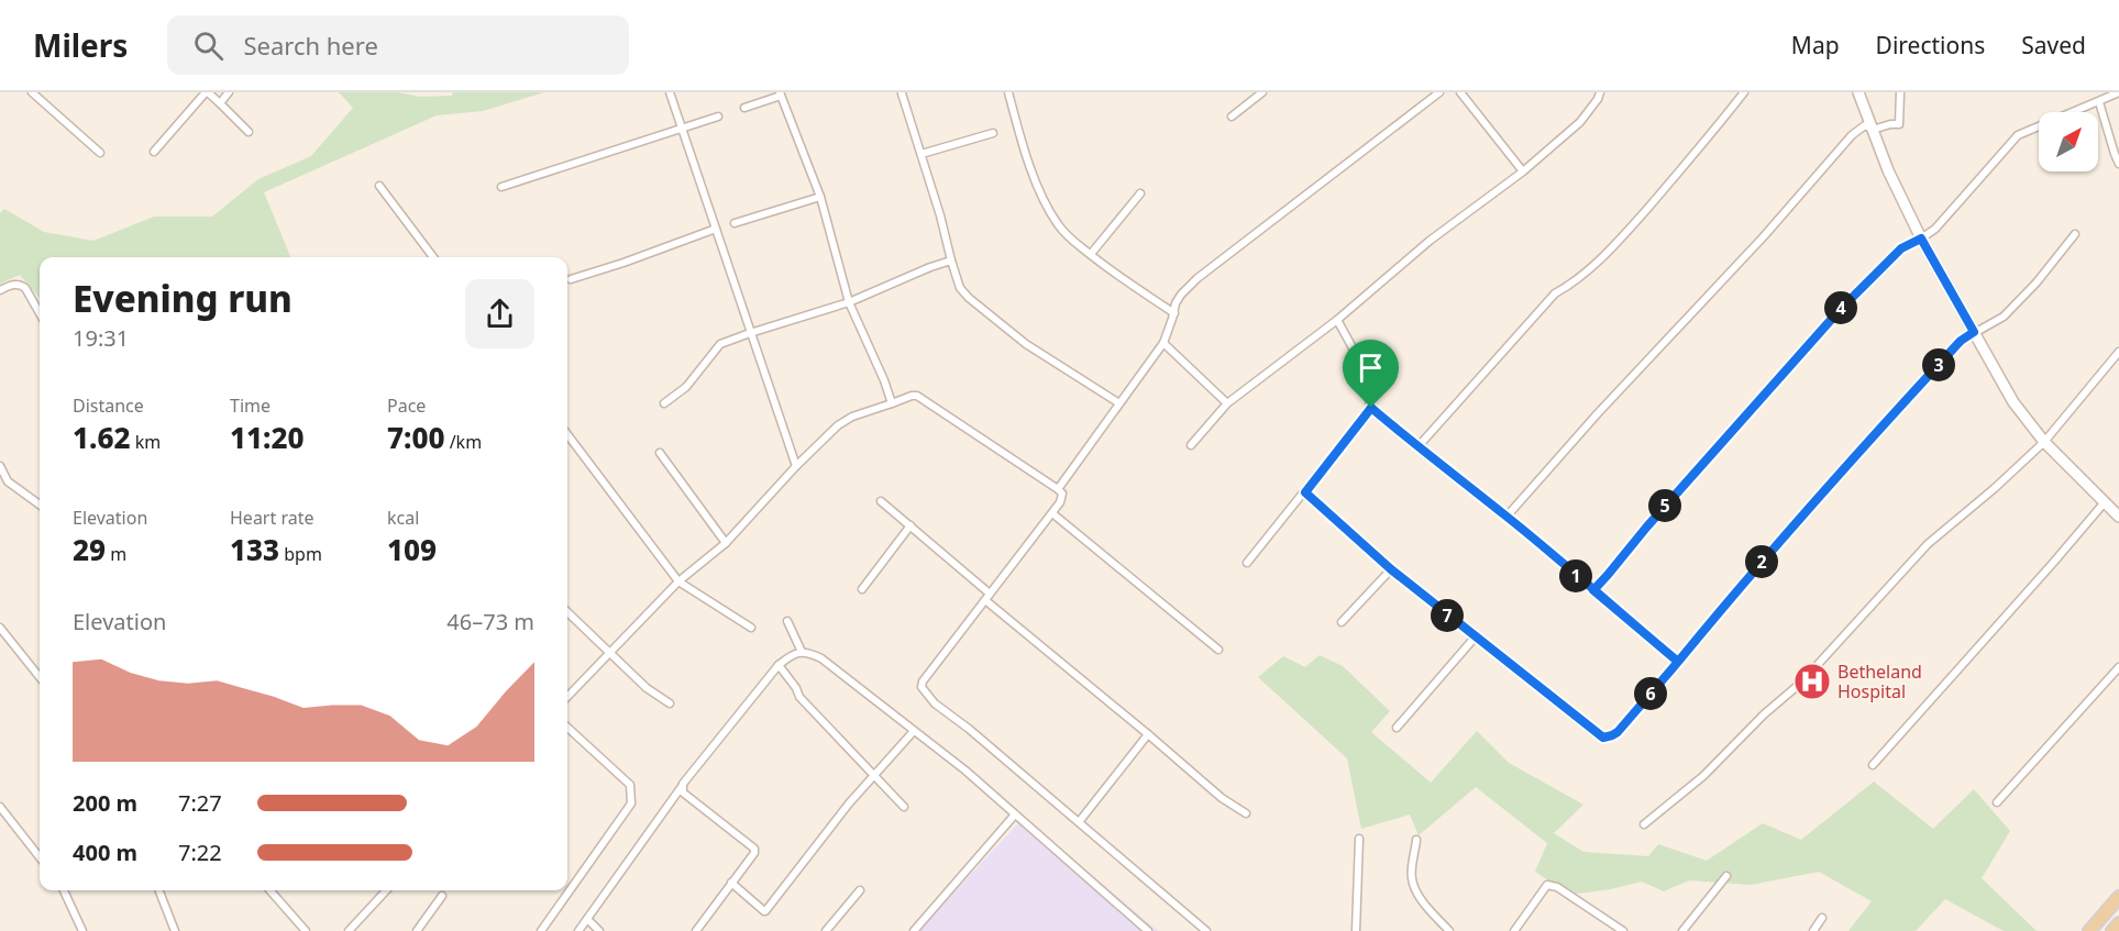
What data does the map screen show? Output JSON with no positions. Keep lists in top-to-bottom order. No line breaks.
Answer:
{"places":{"hospital":["Betheland Hospital"]},"north":"top right","page":{"header":"Milers","search":"Search here","nav":["Map","Directions","Saved"],"heading":["Evening run","19:31"],"pins":["4","3","5","2","1","7","6"],"stats":[["Distance","1.62 km"],["Time","11:20"],["Pace","7:00 /km"],["Elevation","29 m"],["Heart rate","133 bpm"],["kcal","109"]],"chart":["Elevation","46–73 m"],"list":[{"name":"200 m","note":"7:27"},{"name":"400 m","note":"7:22"}]}}
